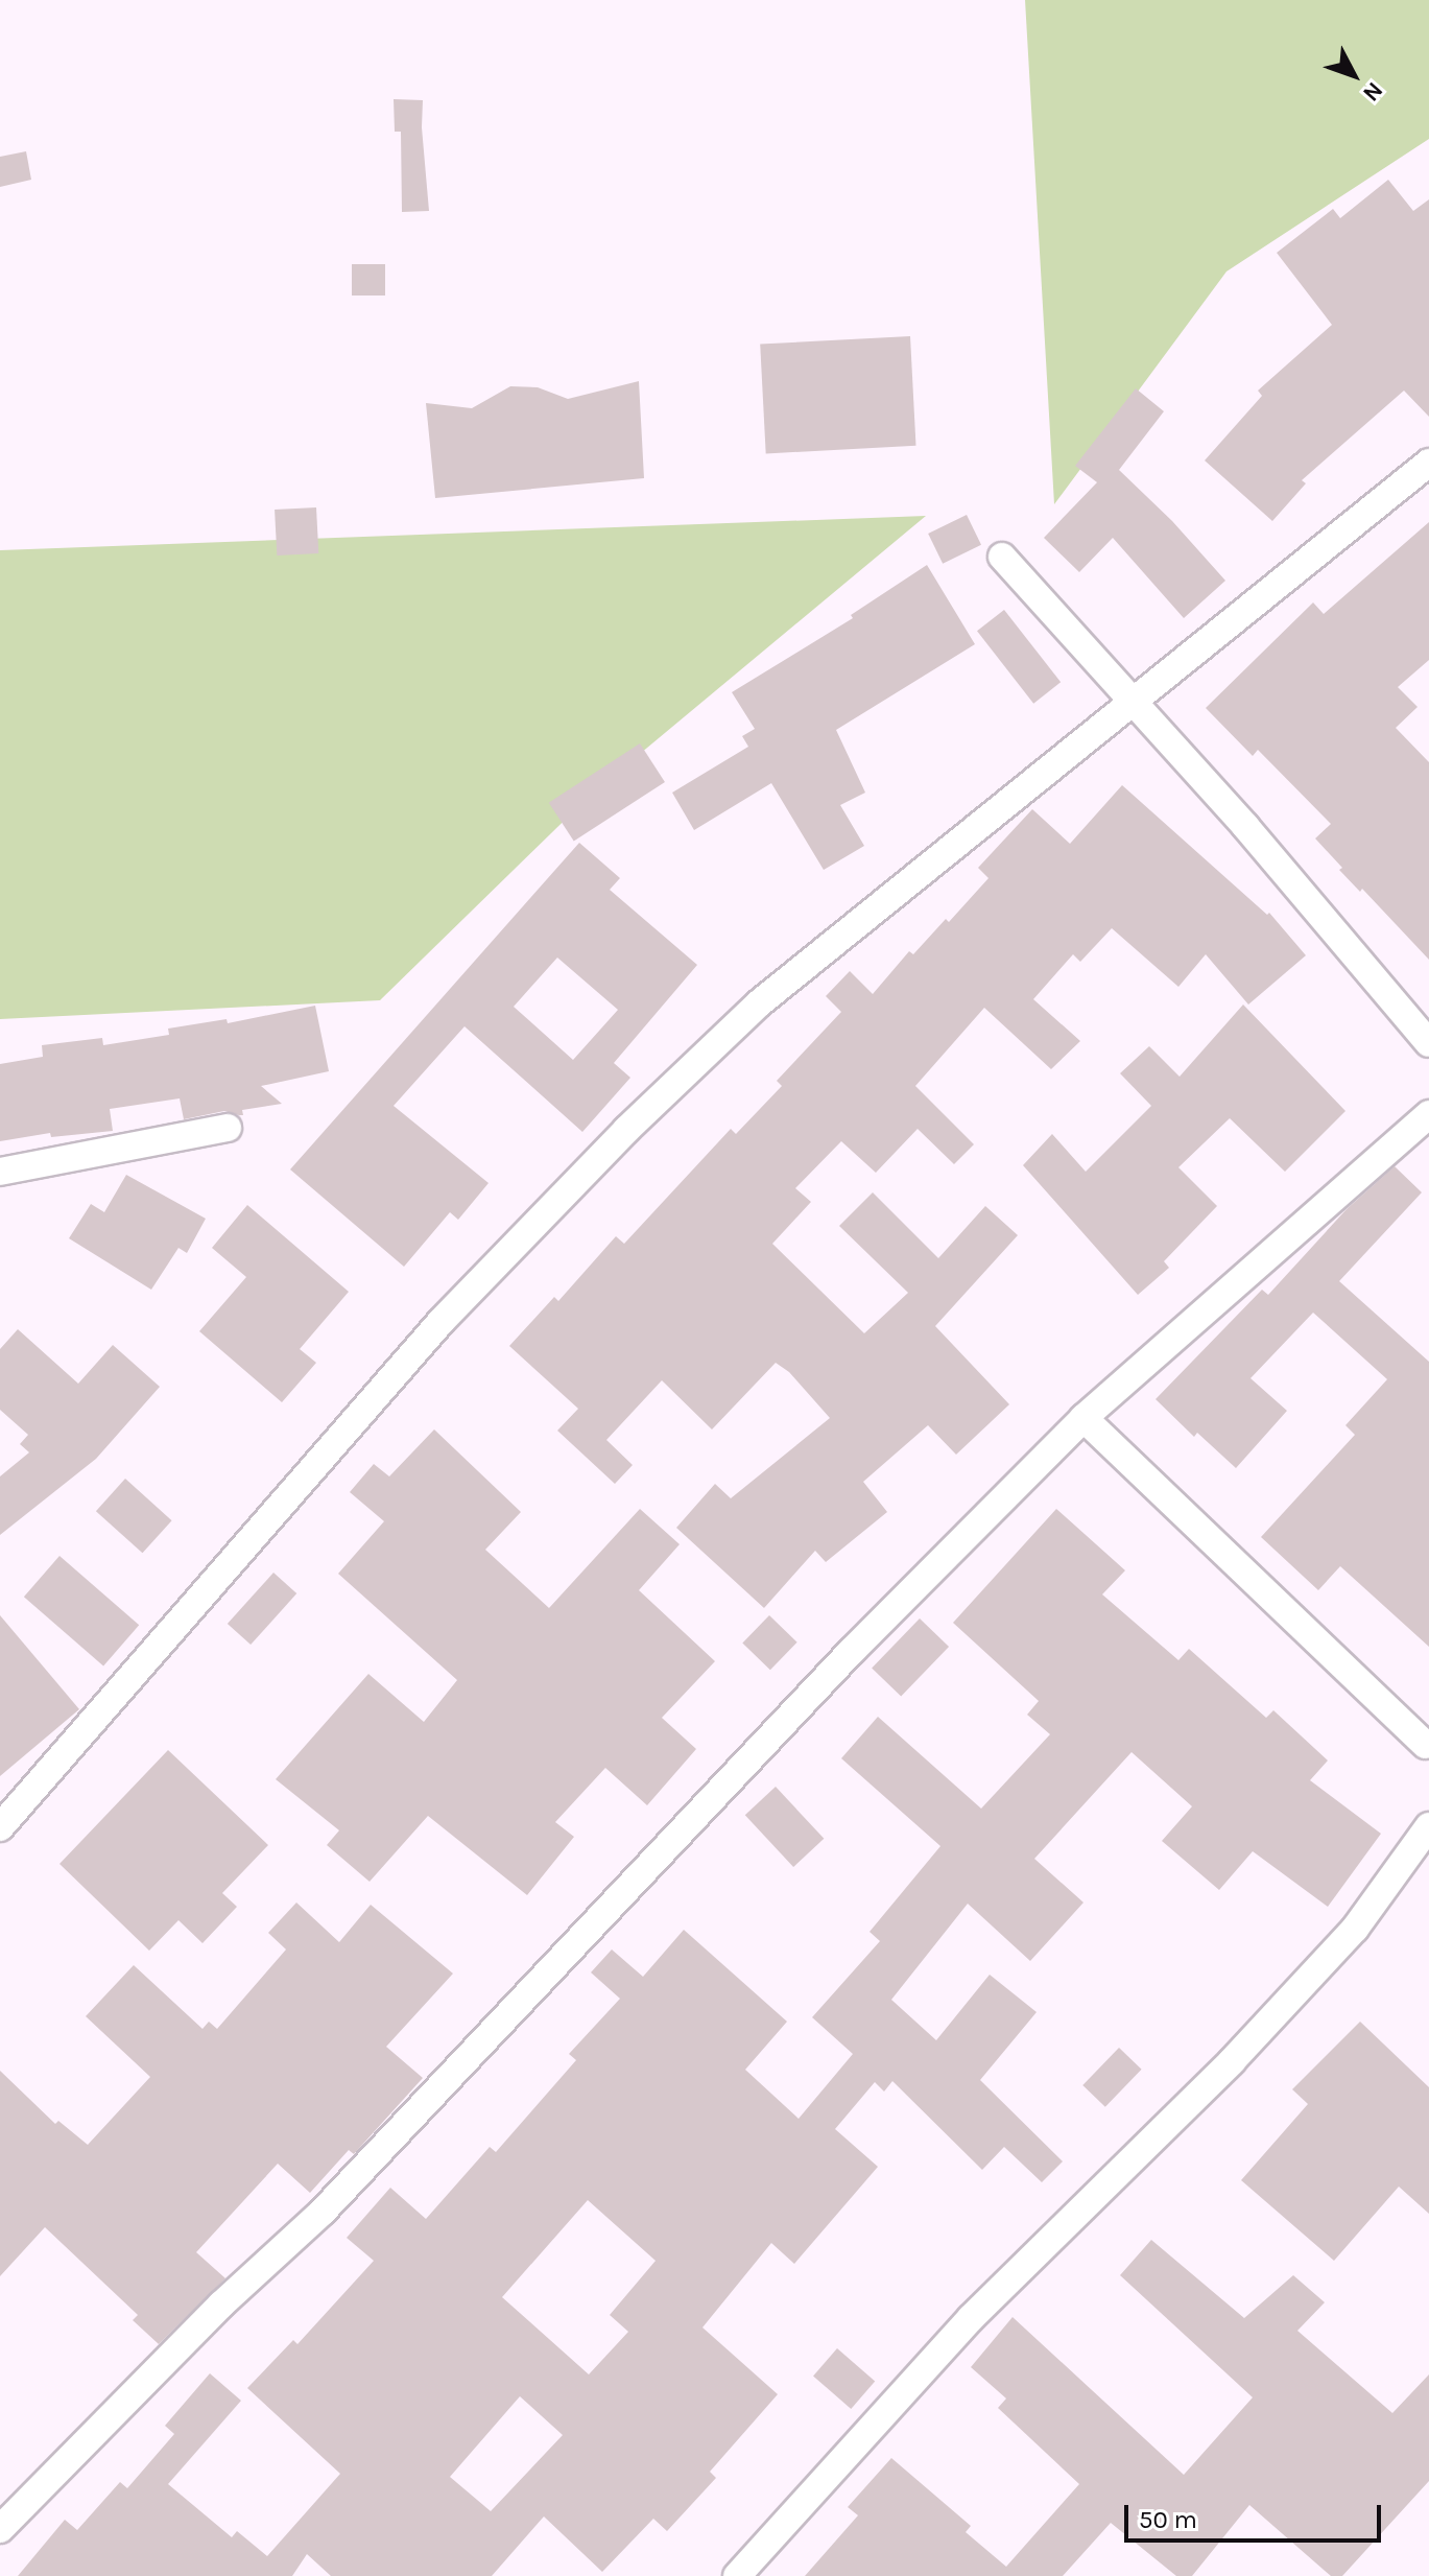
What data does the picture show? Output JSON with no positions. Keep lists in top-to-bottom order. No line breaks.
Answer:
{"scale_bar":"50 m","north":"bottom right"}
